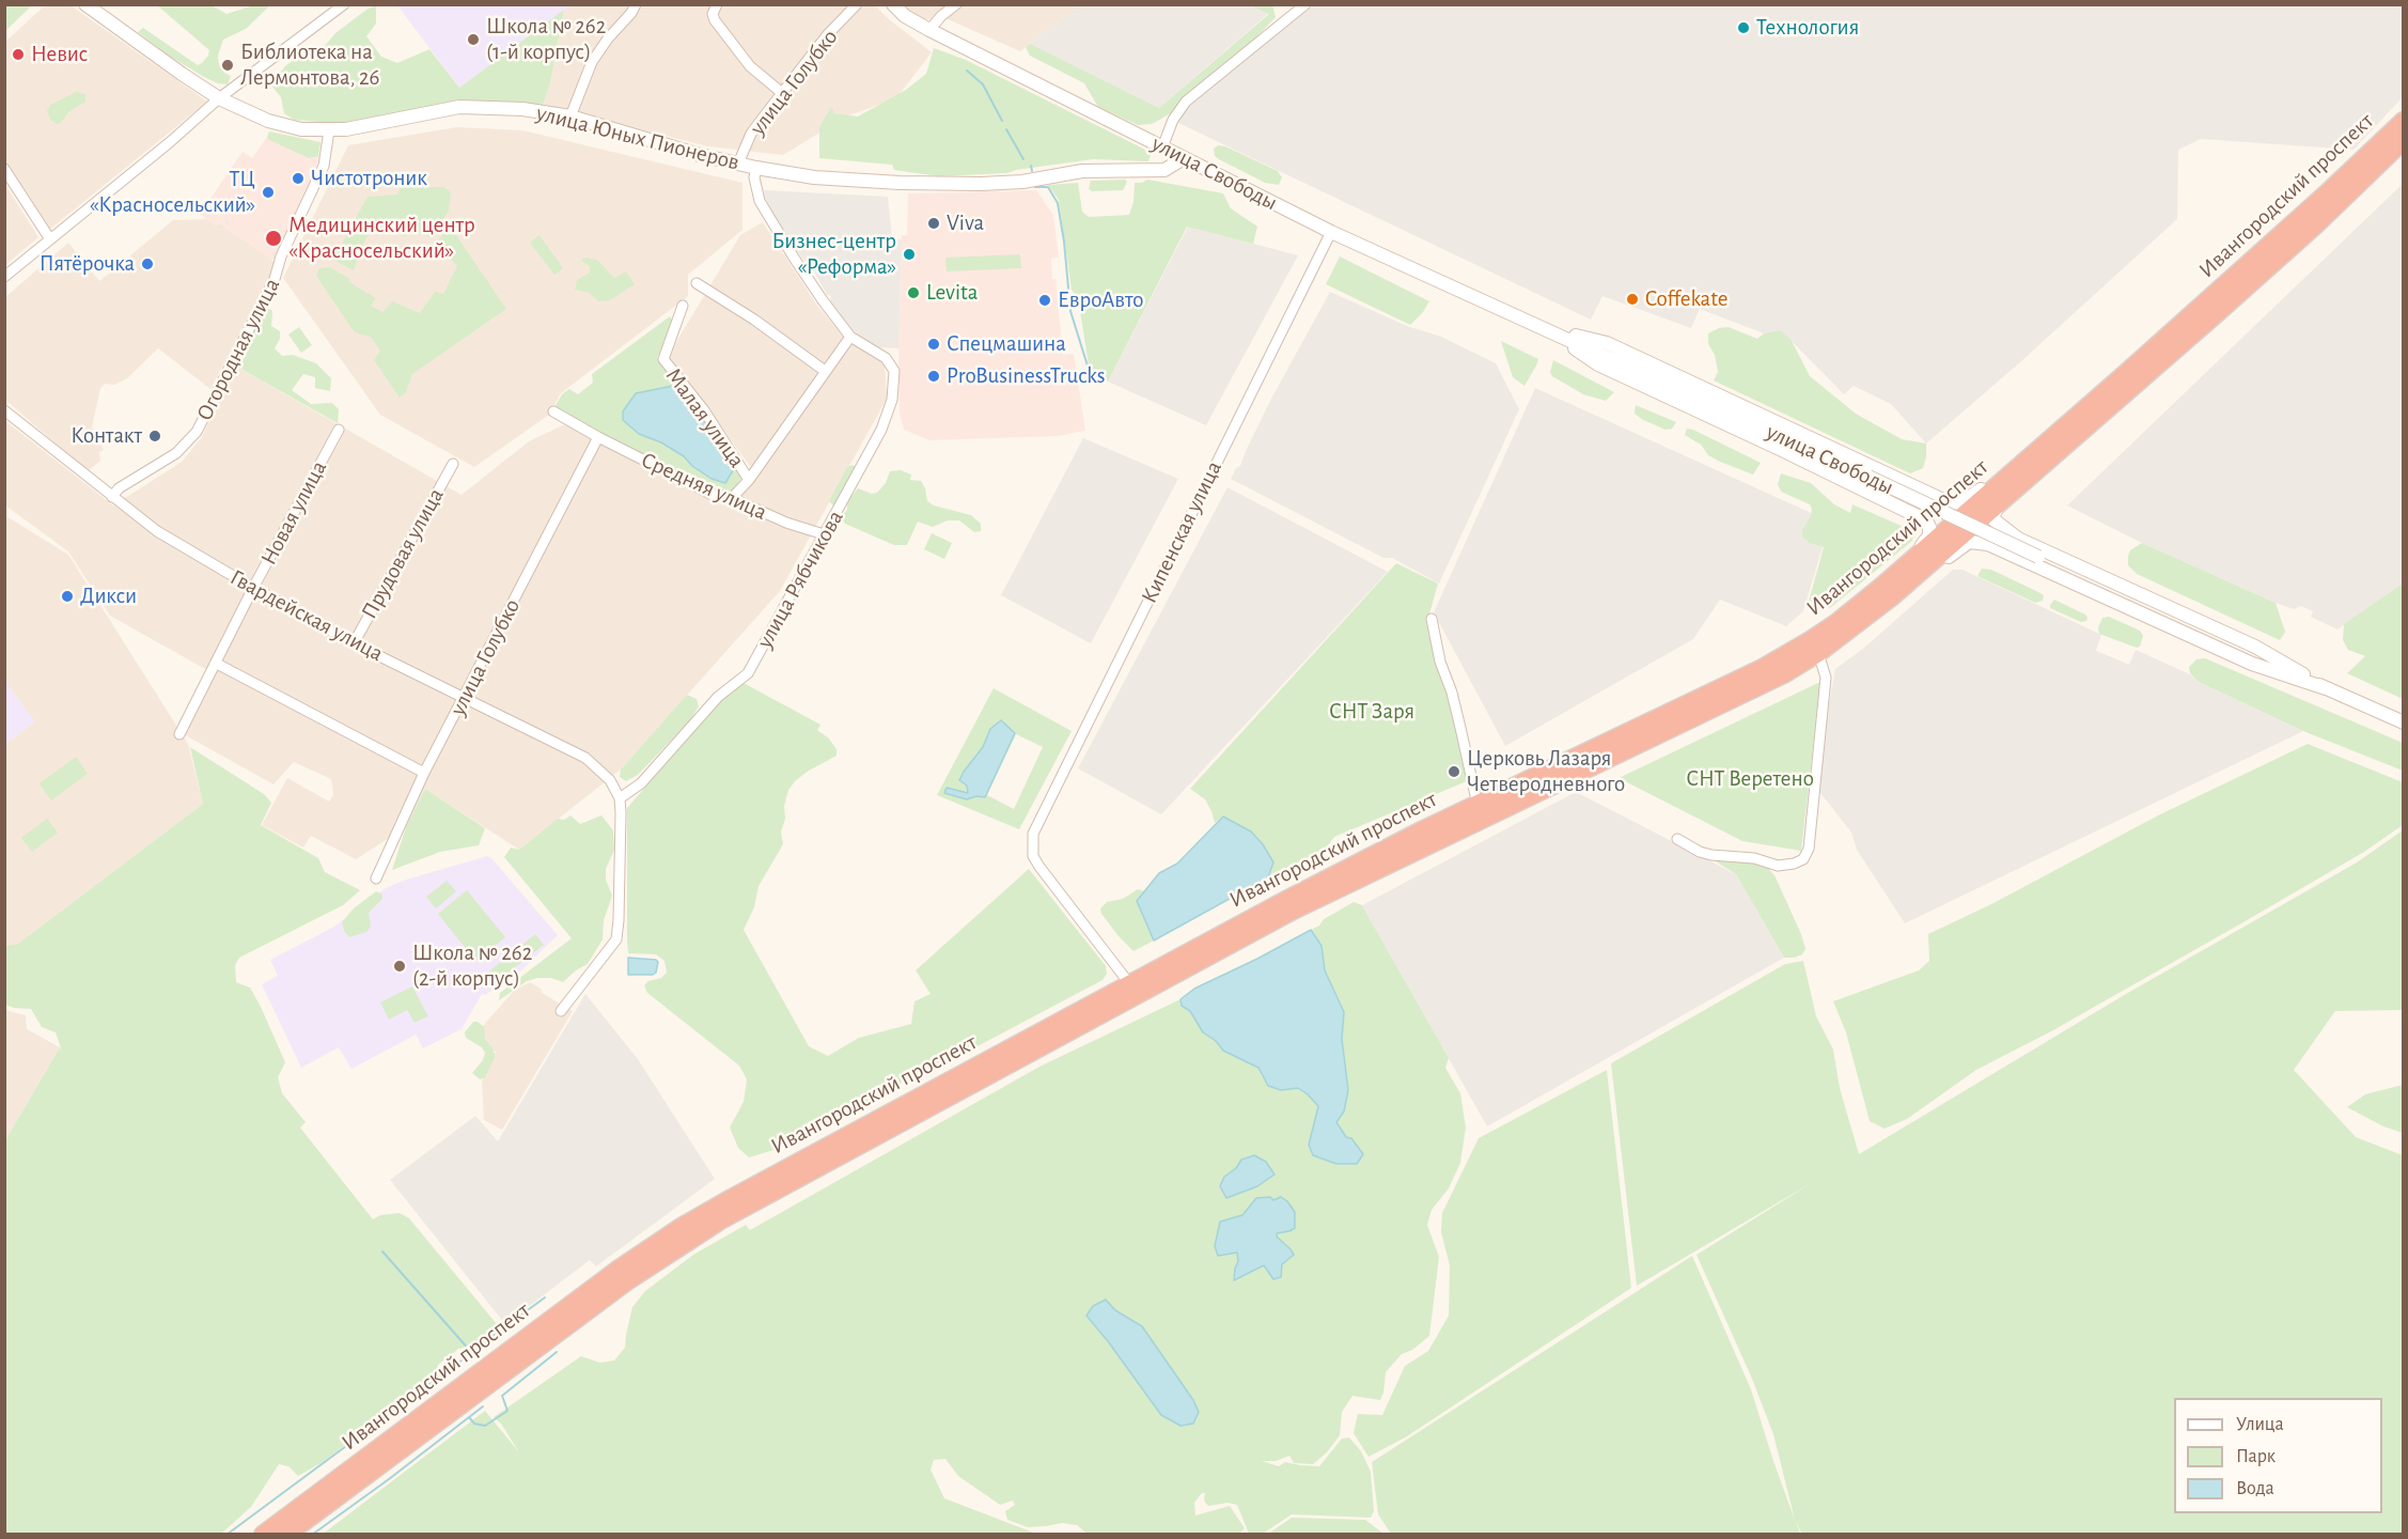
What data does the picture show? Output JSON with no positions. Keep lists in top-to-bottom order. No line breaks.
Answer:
{"streets":{"highway":["Ивангородский проспект"],"main road":["улица Юных Пионеров","улица Свободы"],"street":["улица Голубко","Огородная улица","Малая улица","Средняя улица","Новая улица","Кипенская улица","Прудовая улица","улица Рябчикова","Гвардейская улица"]},"crossings":[["улица Голубко","улица Юных Пионеров"],["улица Голубко","Средняя улица"],["улица Голубко","Гвардейская улица"],["улица Юных Пионеров","улица Свободы"],["улица Юных Пионеров","Огородная улица"],["улица Свободы","Ивангородский проспект"],["улица Свободы","Кипенская улица"],["Ивангородский проспект","Кипенская улица"],["Огородная улица","Гвардейская улица"],["Средняя улица","улица Рябчикова"],["Новая улица","Гвардейская улица"],["Прудовая улица","Гвардейская улица"],["улица Рябчикова","Гвардейская улица"]],"parks":["СНТ Заря","СНТ Веретено"],"places":["Технология","Школа № 262 (1-й корпус)","Невис","Библиотека на Лермонтова, 26","Чистотроник","ТЦ «Красносельский»","Viva","Медицинский центр «Красносельский»","Бизнес-центр «Реформа»","Пятёрочка","Levita","Coffekate","ЕвроАвто","Спецмашина","ProBusinessTrucks","Контакт","Дикси","Церковь Лазаря Четверодневного","Школа № 262 (2-й корпус)"],"legend":["Улица","Парк","Вода"]}
